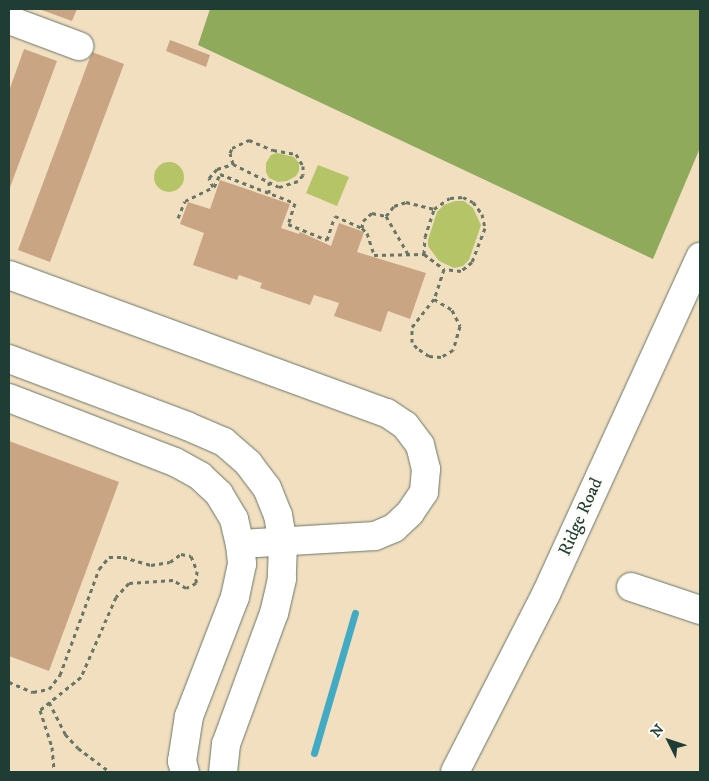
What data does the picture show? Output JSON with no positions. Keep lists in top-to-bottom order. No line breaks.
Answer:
{"streets":{"street":["Ridge Road"]},"north":"top left"}
